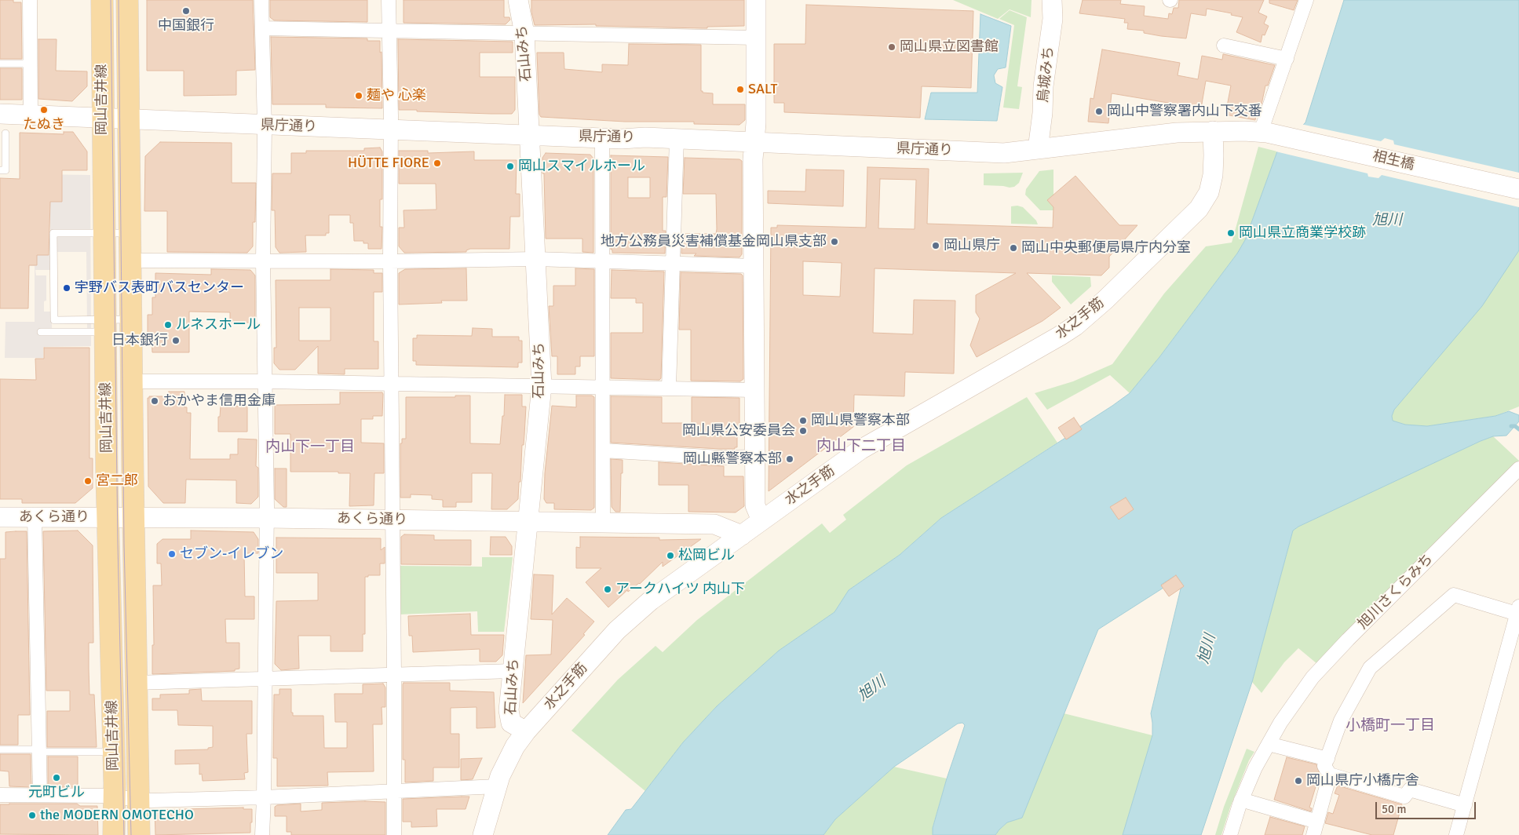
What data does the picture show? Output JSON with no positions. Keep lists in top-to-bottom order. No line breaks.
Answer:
{"streets":{"main road":["岡山吉井線"],"street":["石山みち","烏城みち","県庁通り","相生橋","水之手筋","あくら通り","旭川さくらみち"]},"crossings":[["石山みち","県庁通り"],["石山みち","水之手筋"],["石山みち","あくら通り"],["烏城みち","県庁通り"],["岡山吉井線","県庁通り"],["岡山吉井線","あくら通り"],["県庁通り","相生橋"],["県庁通り","水之手筋"],["相生橋","水之手筋"],["水之手筋","あくら通り"]],"districts":["内山下二丁目","内山下一丁目","小橋町一丁目"],"water":["旭川"],"places":["中国銀行","岡山県立図書館","SALT","麺や 心楽","たぬき","岡山中警察署内山下交番","HÜTTE FIORE","岡山スマイルホール","岡山県立商業学校跡","地方公務員災害補償基金岡山県支部","岡山県庁","岡山中央郵便局県庁内分室","宇野バス表町バスセンター","ルネスホール","日本銀行","おかやま信用金庫","岡山県警察本部","岡山県公安委員会","岡山縣警察本部","宮二郎","セブン-イレブン","松岡ビル","アークハイツ 内山下","元町ビル","岡山県庁小橋庁舎","the MODERN OMOTECHO"],"scale_bar":"50 m"}
